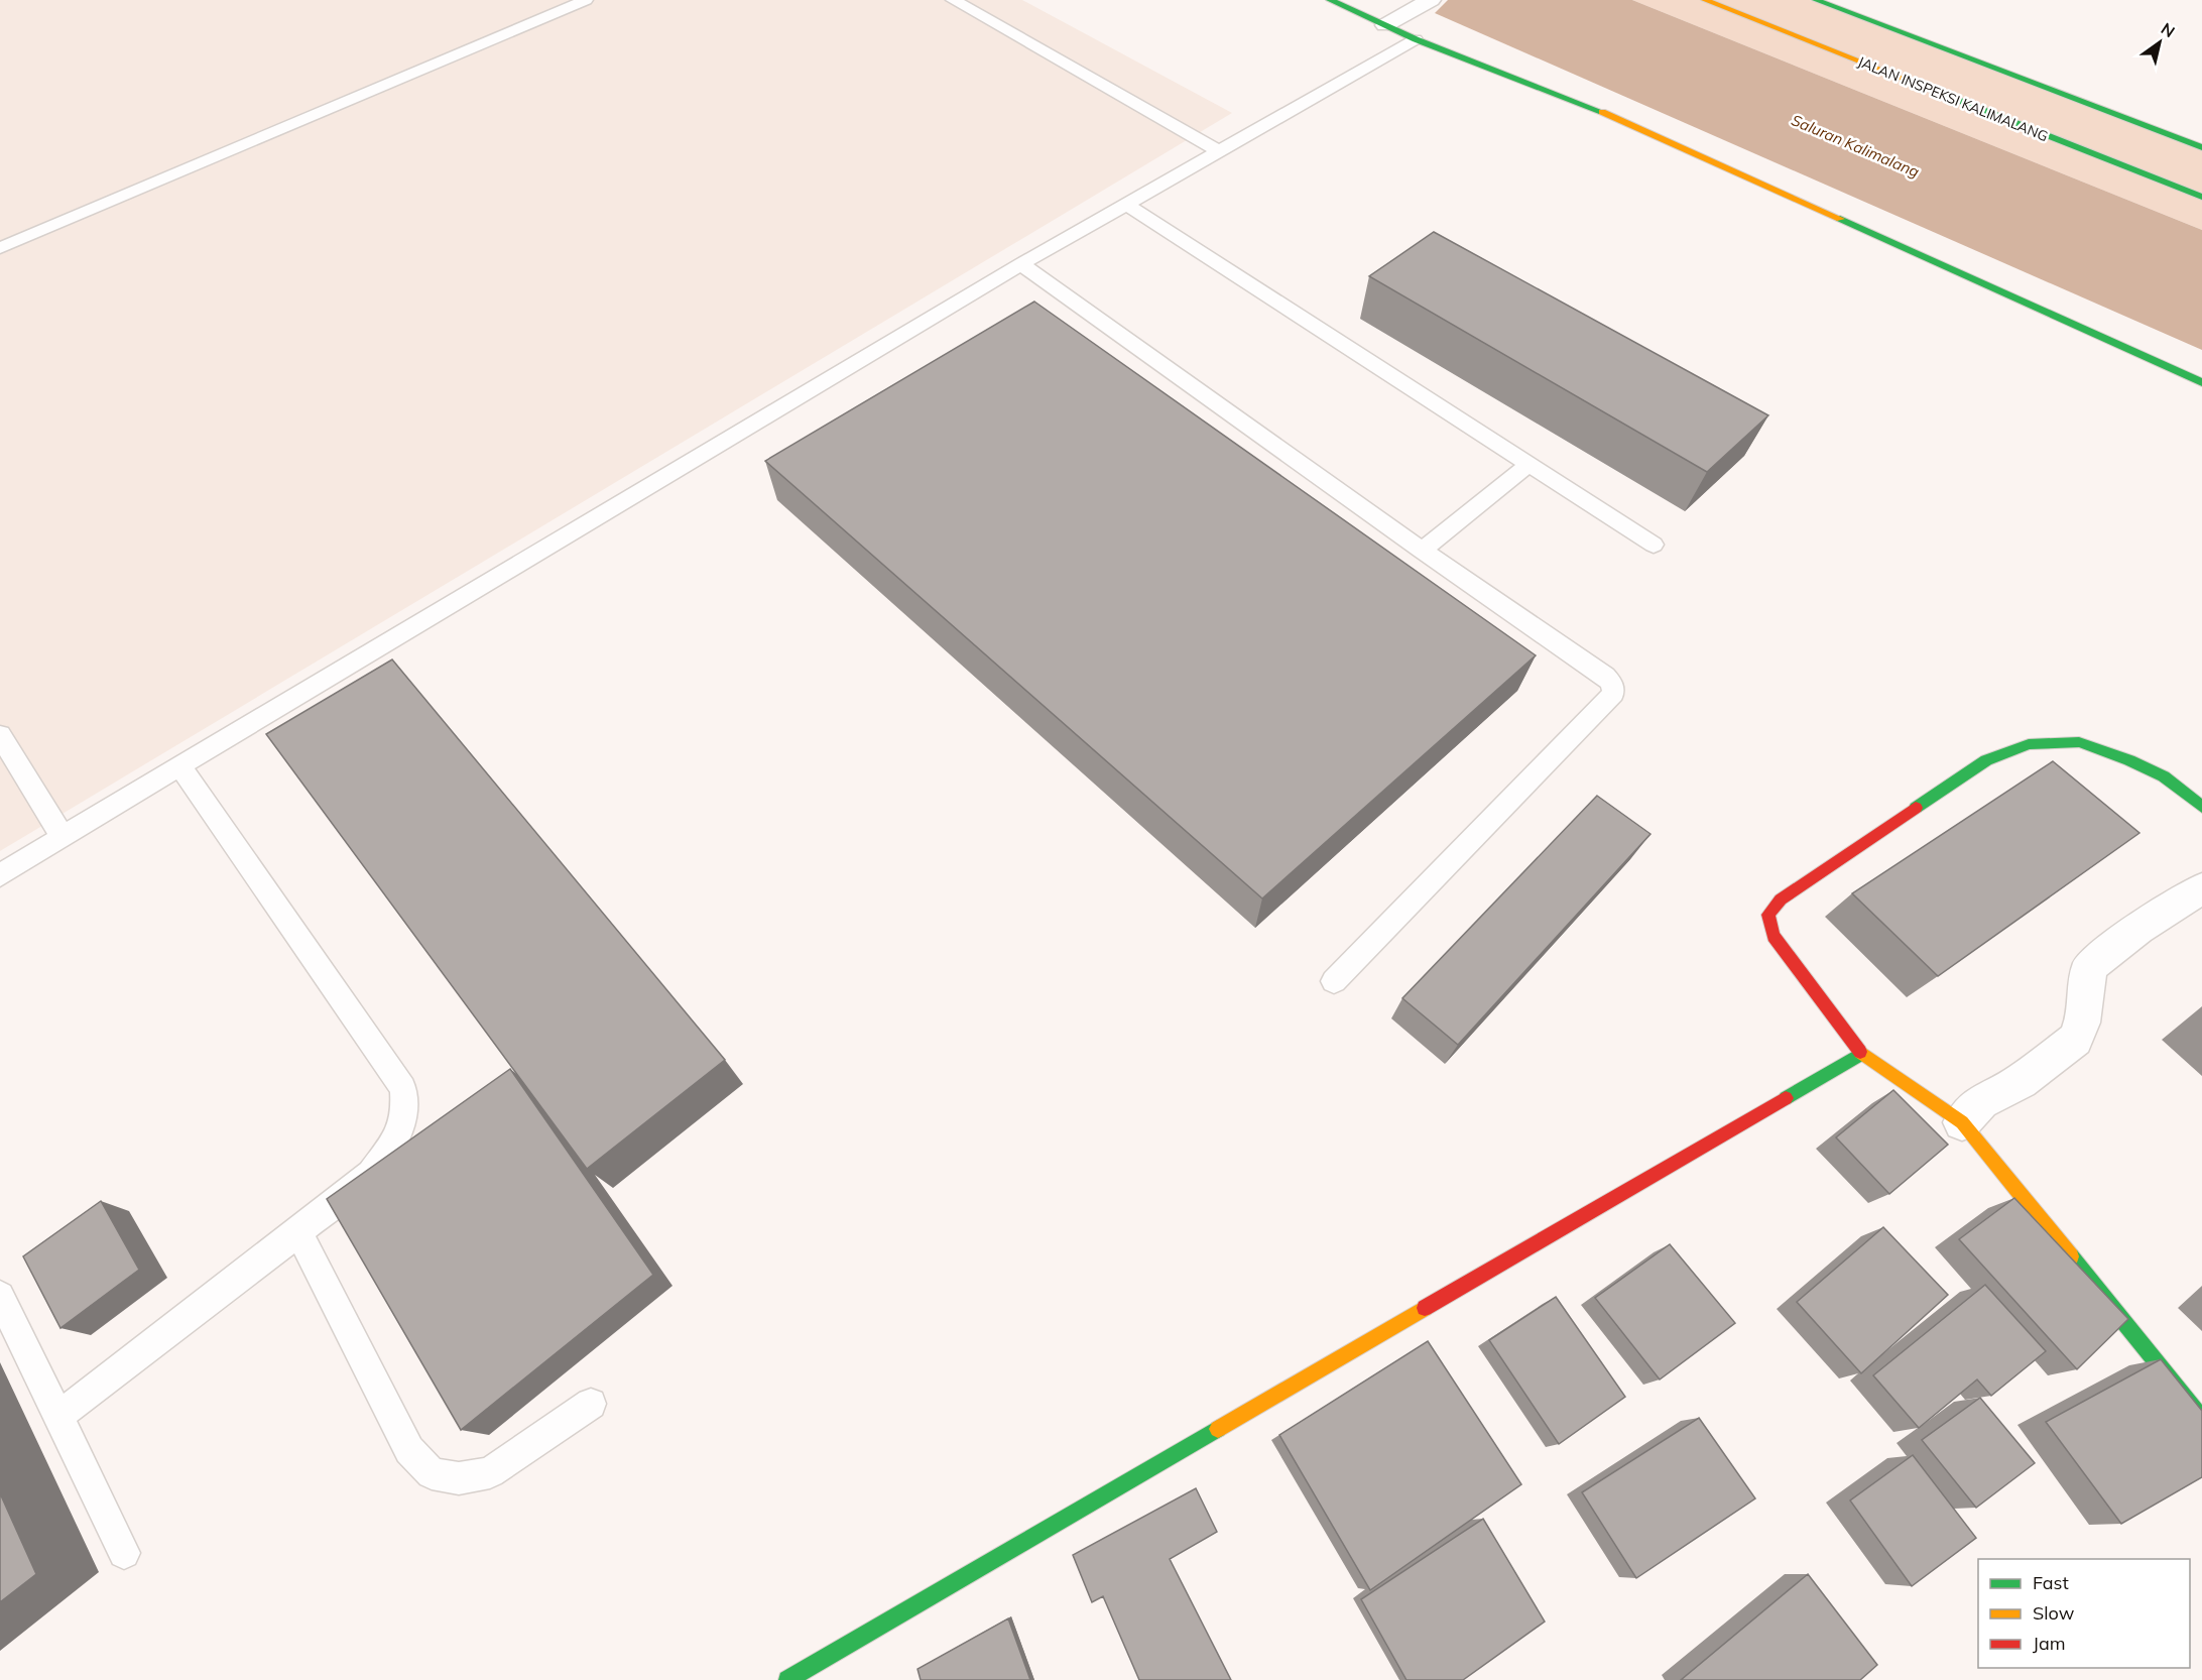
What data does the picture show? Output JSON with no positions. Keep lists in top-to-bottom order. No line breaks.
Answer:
{"streets":{"main road":["JALAN INSPEKSI KALIMALANG"]},"water":["Saluran Kalimalang"],"legend":["Fast","Slow","Jam"],"north":"top right"}
